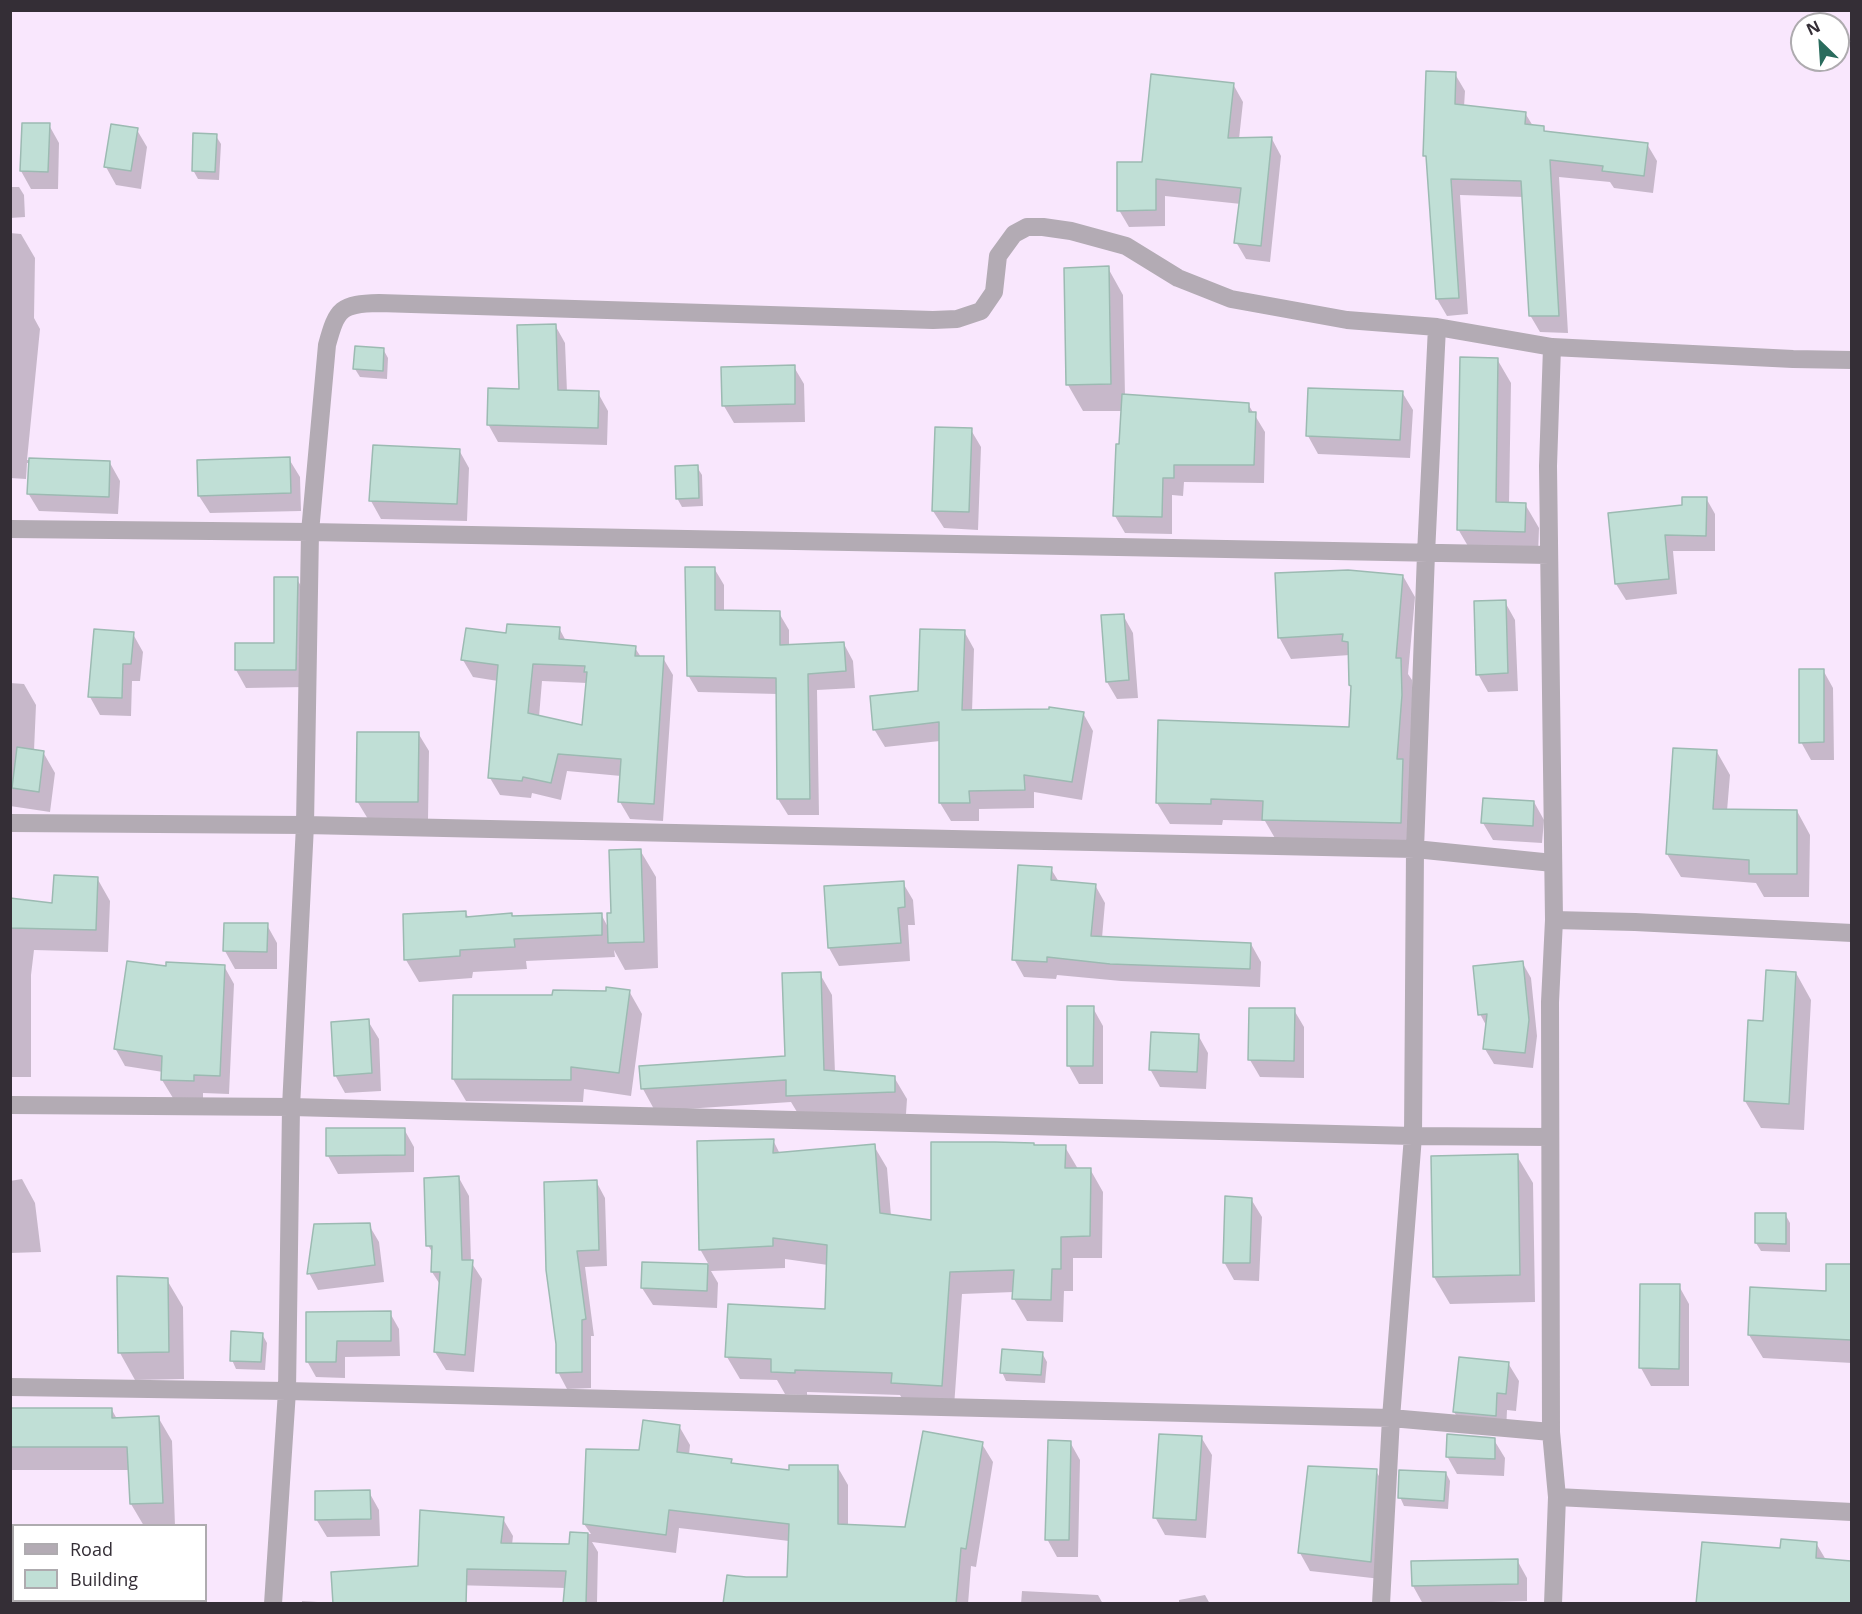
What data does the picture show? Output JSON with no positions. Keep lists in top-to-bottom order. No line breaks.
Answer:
{"legend":["Road","Building"],"north":"top left"}
